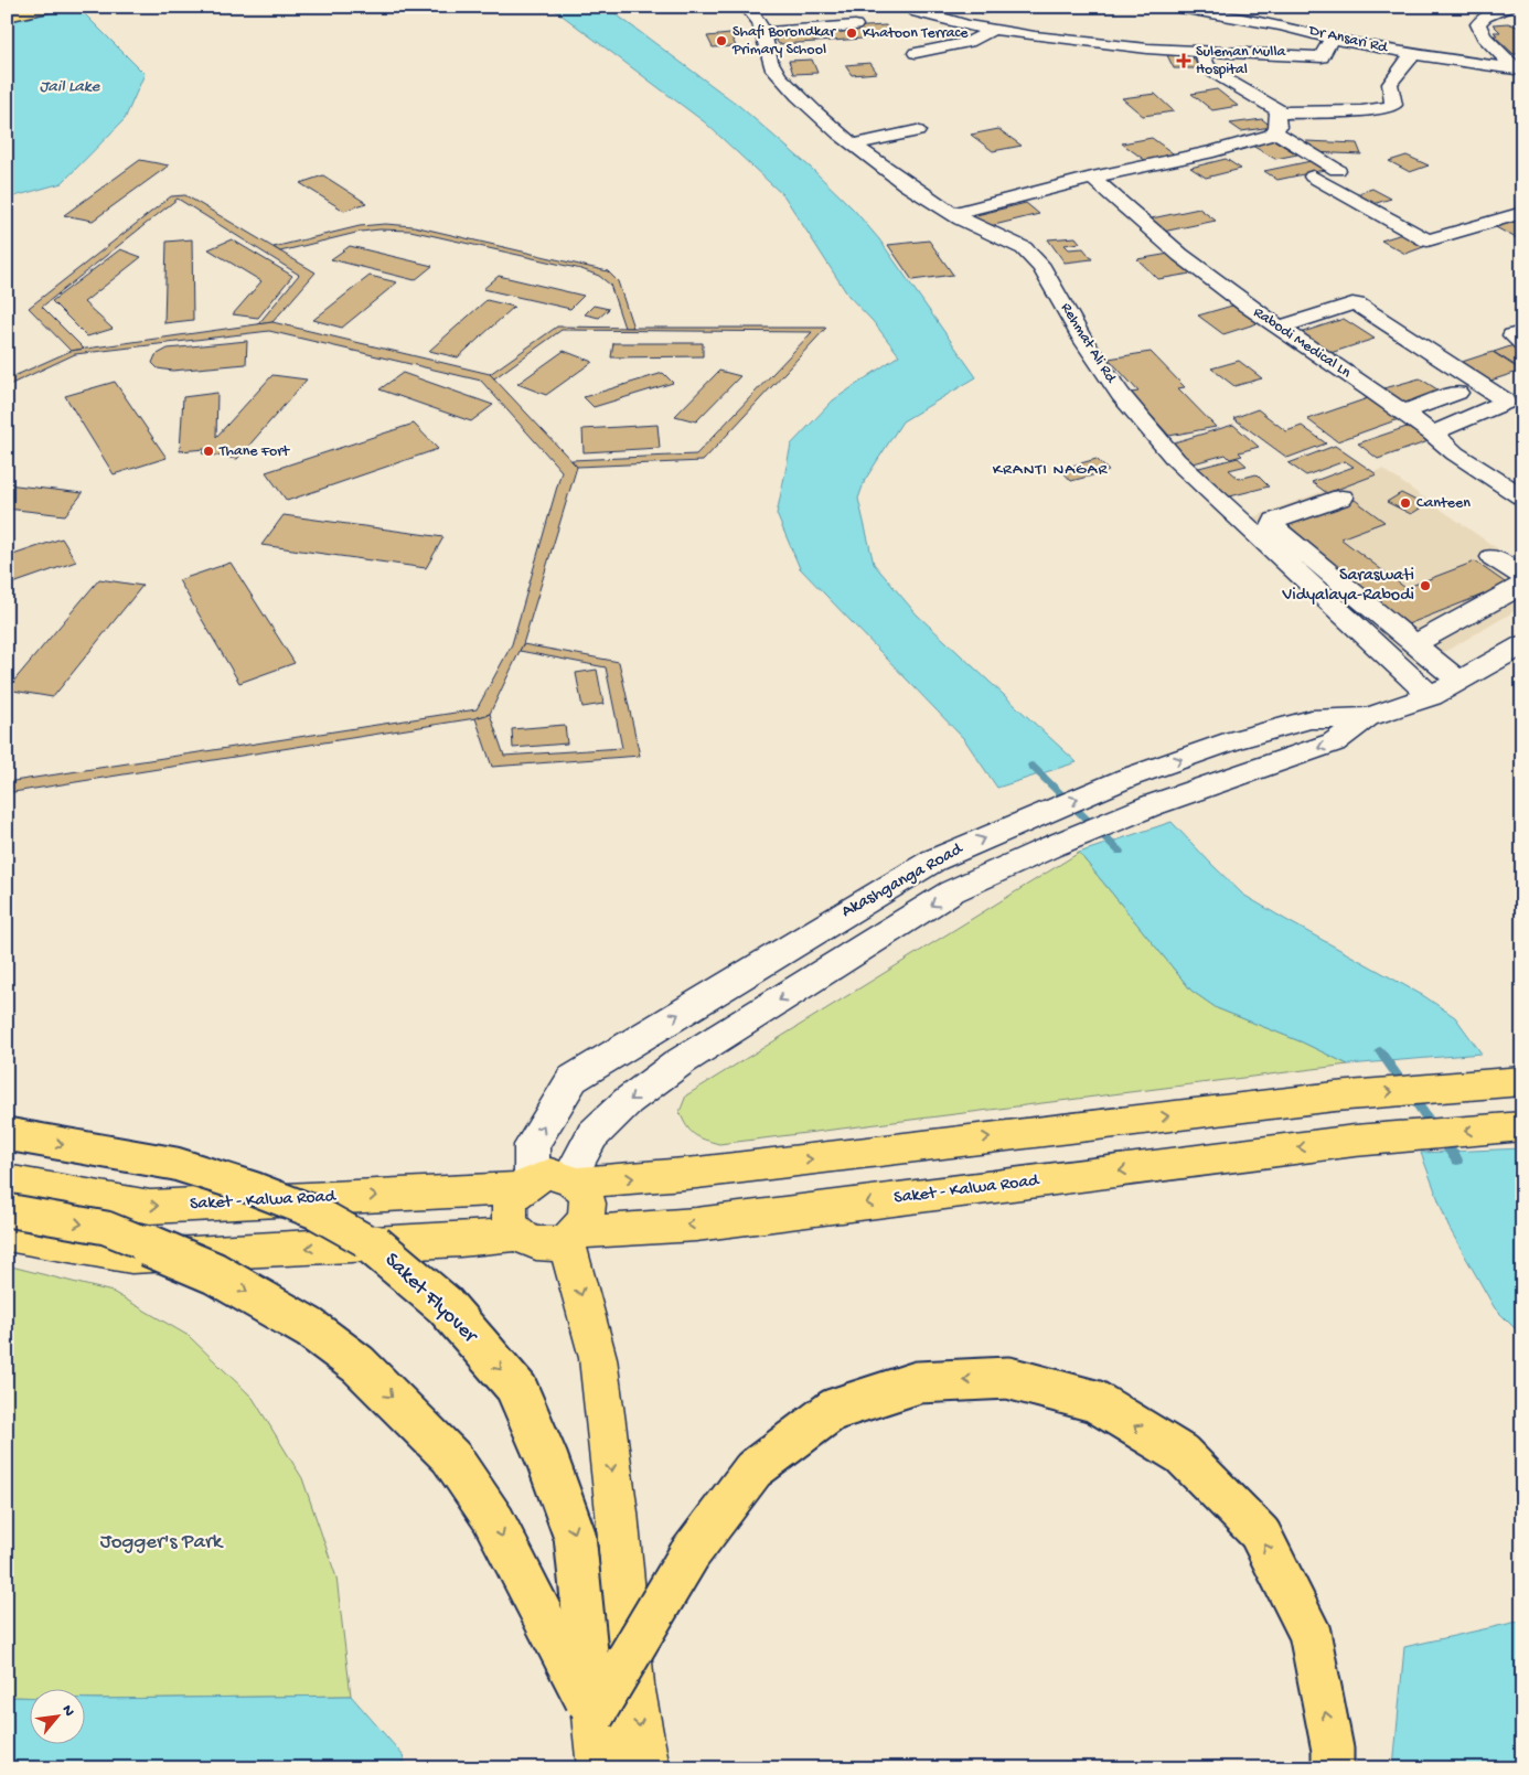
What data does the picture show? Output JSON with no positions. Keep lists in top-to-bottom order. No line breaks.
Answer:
{"streets":{"main road":["Saket - Kalwa Road","Saket Flyover"],"street":["Dr Ansari Rd","Rehmat Ali Rd","Rabodi Medical Ln","Akashganga Road"]},"crossings":[["Rehmat Ali Rd","Akashganga Road"],["Akashganga Road","Saket - Kalwa Road"]],"one_way":["Saket Flyover"],"districts":["KRANTI NAGAR"],"water":["Jail Lake"],"parks":["Jogger's Park"],"places":{"other":["Khatoon Terrace","Shafi Borondkar Primary School","Thane Fort","Canteen","Saraswati Vidyalaya-Rabodi"],"health":["Suleman Mulla Hospital"]},"north":"top right"}
